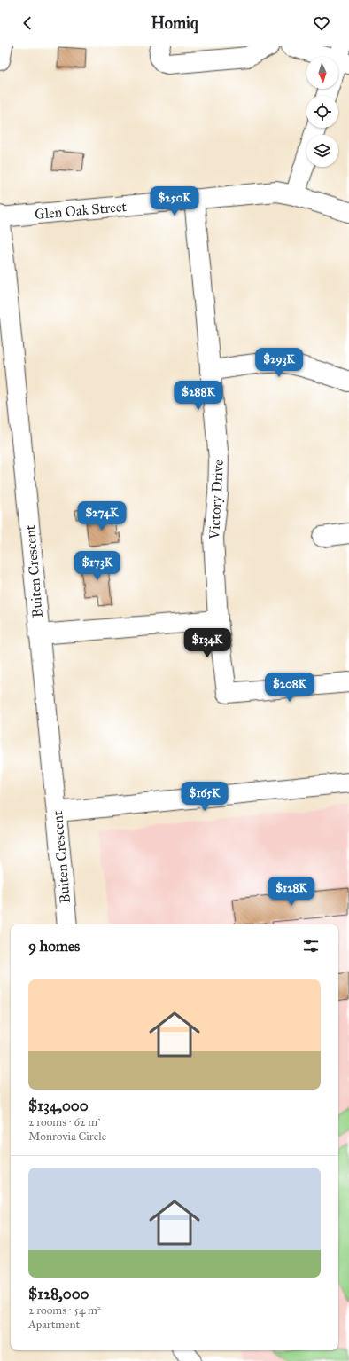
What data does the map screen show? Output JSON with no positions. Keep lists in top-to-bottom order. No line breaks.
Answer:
{"streets":{"street":["Glen Oak Street","Victory Drive","Buiten Crescent"]},"crossings":[["Glen Oak Street","Victory Drive"],["Glen Oak Street","Buiten Crescent"]],"north":"bottom","page":{"header":"Homiq","price":["$250K","$293K","$288K","$274K","$173K","$134K","$208K","$165K","$128K"],"heading":"9 homes","list":[{"name":"$134,000","note":"2 rooms · 62 m² · Monrovia Circle"},{"name":"$128,000","note":"2 rooms · 54 m² · Apartment"}]}}
